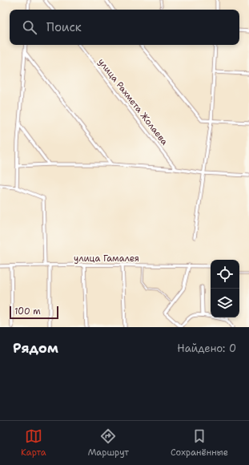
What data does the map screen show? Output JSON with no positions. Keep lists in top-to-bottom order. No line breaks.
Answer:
{"streets":{"street":["улица Рахмета Жолаева","улица Гамалея"]},"scale_bar":"100 m","page":{"search":"Поиск","scale":"100 m","heading":["Рядом","Найдено: 0"],"nav":["Карта","Маршрут","Сохранённые"]}}
